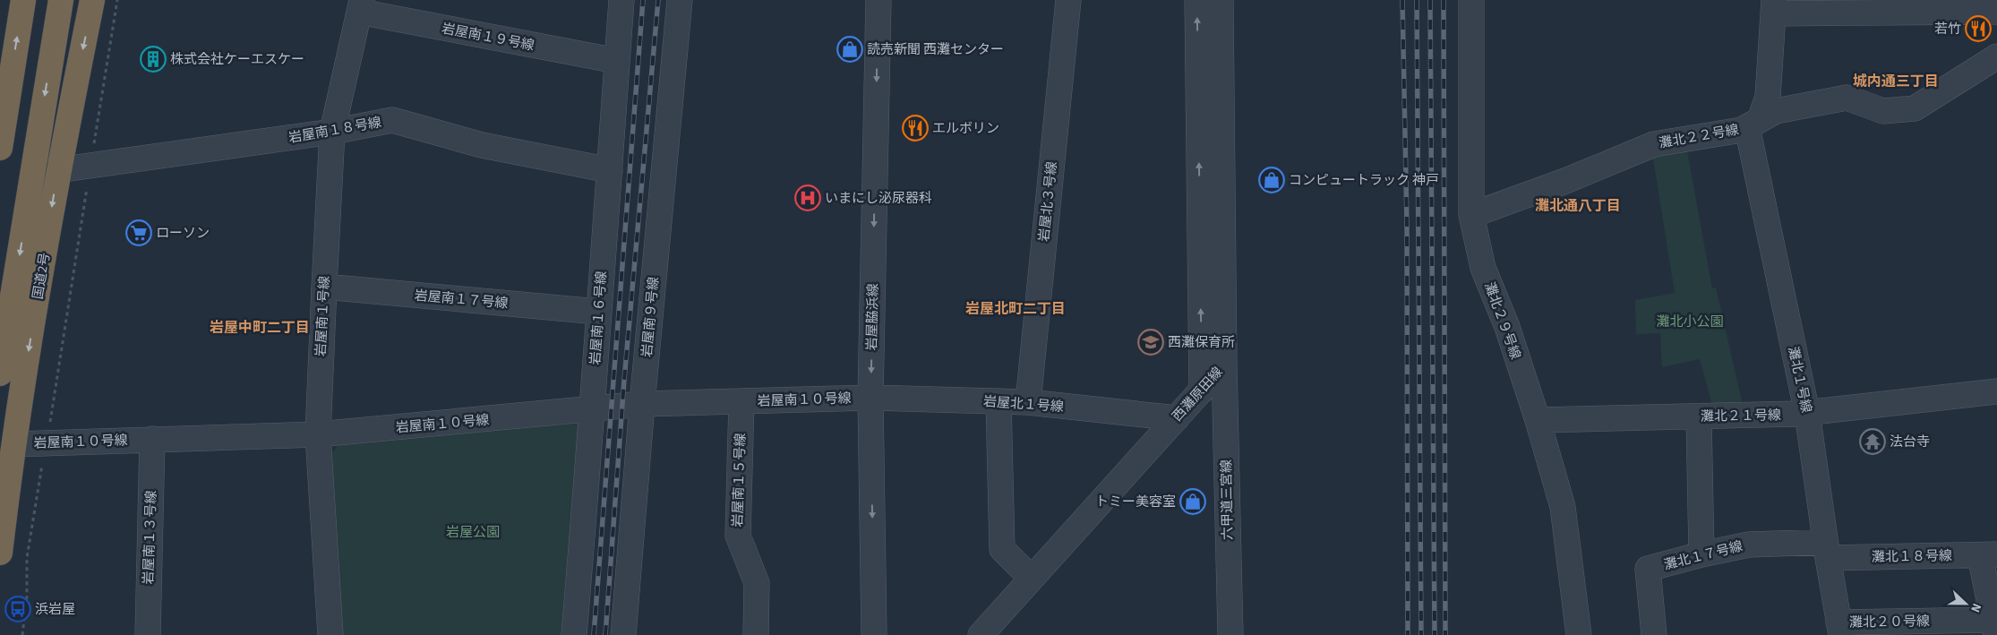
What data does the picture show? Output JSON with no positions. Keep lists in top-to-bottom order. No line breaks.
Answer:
{"streets":{"highway":["国道2号"],"street":["岩屋南１９号線","岩屋南１８号線","灘北２２号線","岩屋北３号線","岩屋南１７号線","岩屋南１号線","岩屋南９号線","岩屋脇浜線","岩屋南１６号線","灘北２９号線","灘北１号線","西灘原田線","岩屋南１０号線","岩屋北１号線","灘北２１号線","岩屋南１５号線","六甲道三宮線","岩屋南１３号線","灘北１７号線","灘北１８号線","灘北２０号線"]},"crossings":[["岩屋南１９号線","岩屋南１号線"],["岩屋南１９号線","岩屋南１６号線"],["岩屋南１８号線","国道2号"],["岩屋南１８号線","岩屋南１号線"],["岩屋南１８号線","岩屋南１６号線"],["灘北２２号線","灘北２９号線"],["灘北２２号線","灘北１号線"],["岩屋北３号線","岩屋北１号線"],["国道2号","岩屋南１０号線"],["岩屋南１７号線","岩屋南１号線"],["岩屋南１７号線","岩屋南１６号線"],["岩屋南１号線","岩屋南１０号線"],["岩屋南９号線","岩屋南１０号線"],["岩屋脇浜線","岩屋南１０号線"],["岩屋脇浜線","岩屋北１号線"],["岩屋南１６号線","岩屋南１０号線"],["灘北２９号線","灘北２１号線"],["灘北１号線","灘北２１号線"],["灘北１号線","灘北１７号線"],["灘北１号線","灘北１８号線"],["灘北１号線","灘北２０号線"],["西灘原田線","岩屋北１号線"],["西灘原田線","六甲道三宮線"],["岩屋南１０号線","岩屋北１号線"],["岩屋南１０号線","岩屋南１５号線"],["岩屋南１０号線","岩屋南１３号線"],["灘北１７号線","灘北１８号線"]],"one_way":["国道2号","岩屋脇浜線"],"districts":["城内通三丁目","灘北通八丁目","岩屋北町二丁目","岩屋中町二丁目"],"parks":["灘北小公園","岩屋公園"],"places":{"restaurant":["若竹","エルボリン"],"shop":["読売新聞 西灘センター","コンピュートラック 神戸","トミー美容室"],"building":["株式会社ケーエスケー"],"hospital":["いまにし泌尿器科"],"supermarket":["ローソン"],"school or university":["西灘保育所"],"temple":["法台寺"],"bus stop":["浜岩屋"]},"north":"right"}
